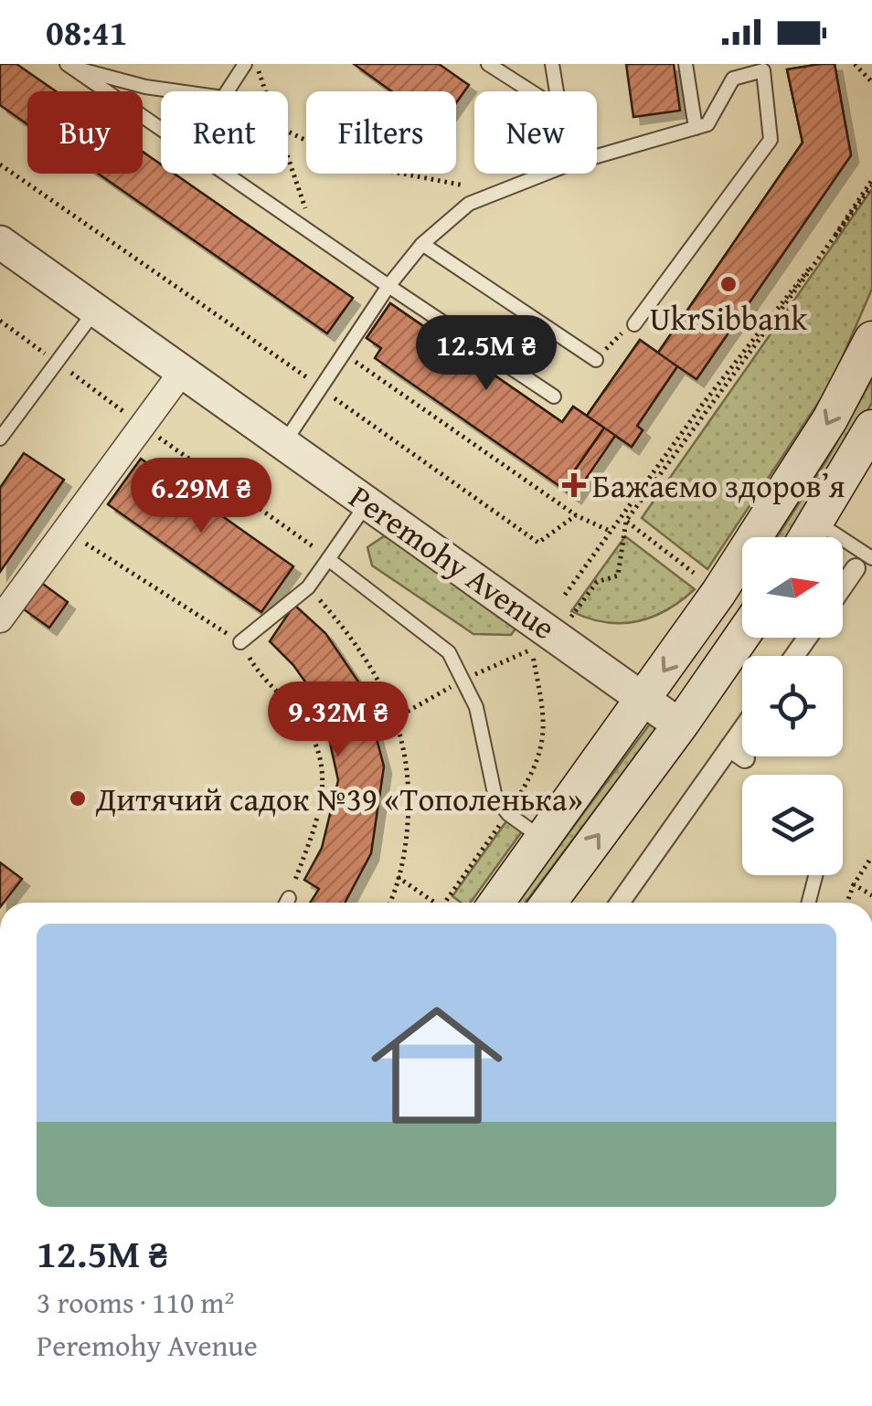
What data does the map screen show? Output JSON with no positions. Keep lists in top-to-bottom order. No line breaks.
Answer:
{"streets":{"street":["Peremohy Avenue"]},"places":{"other":["UkrSibbank","Дитячий садок №39 «Тополенька»"],"health":["Бажаємо здоровʼя"]},"north":"right","page":{"status":"08:41","chip":["Buy","Rent","Filters","New"],"price":["12.5M ₴","6.29M ₴","9.32M ₴"],"list":[{"name":"12.5M ₴","note":"3 rooms · 110 m² · Peremohy Avenue"}]}}
